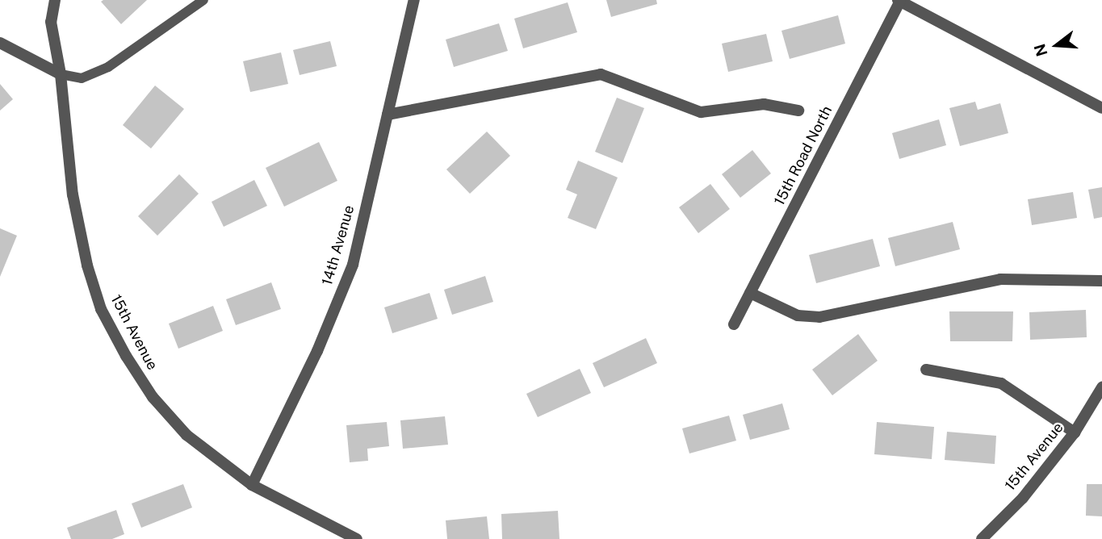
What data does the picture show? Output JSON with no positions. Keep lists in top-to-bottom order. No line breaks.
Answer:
{"streets":{"street":["15th Road North","14th Avenue","15th Avenue"]},"crossings":[["14th Avenue","15th Avenue"]],"north":"left"}
